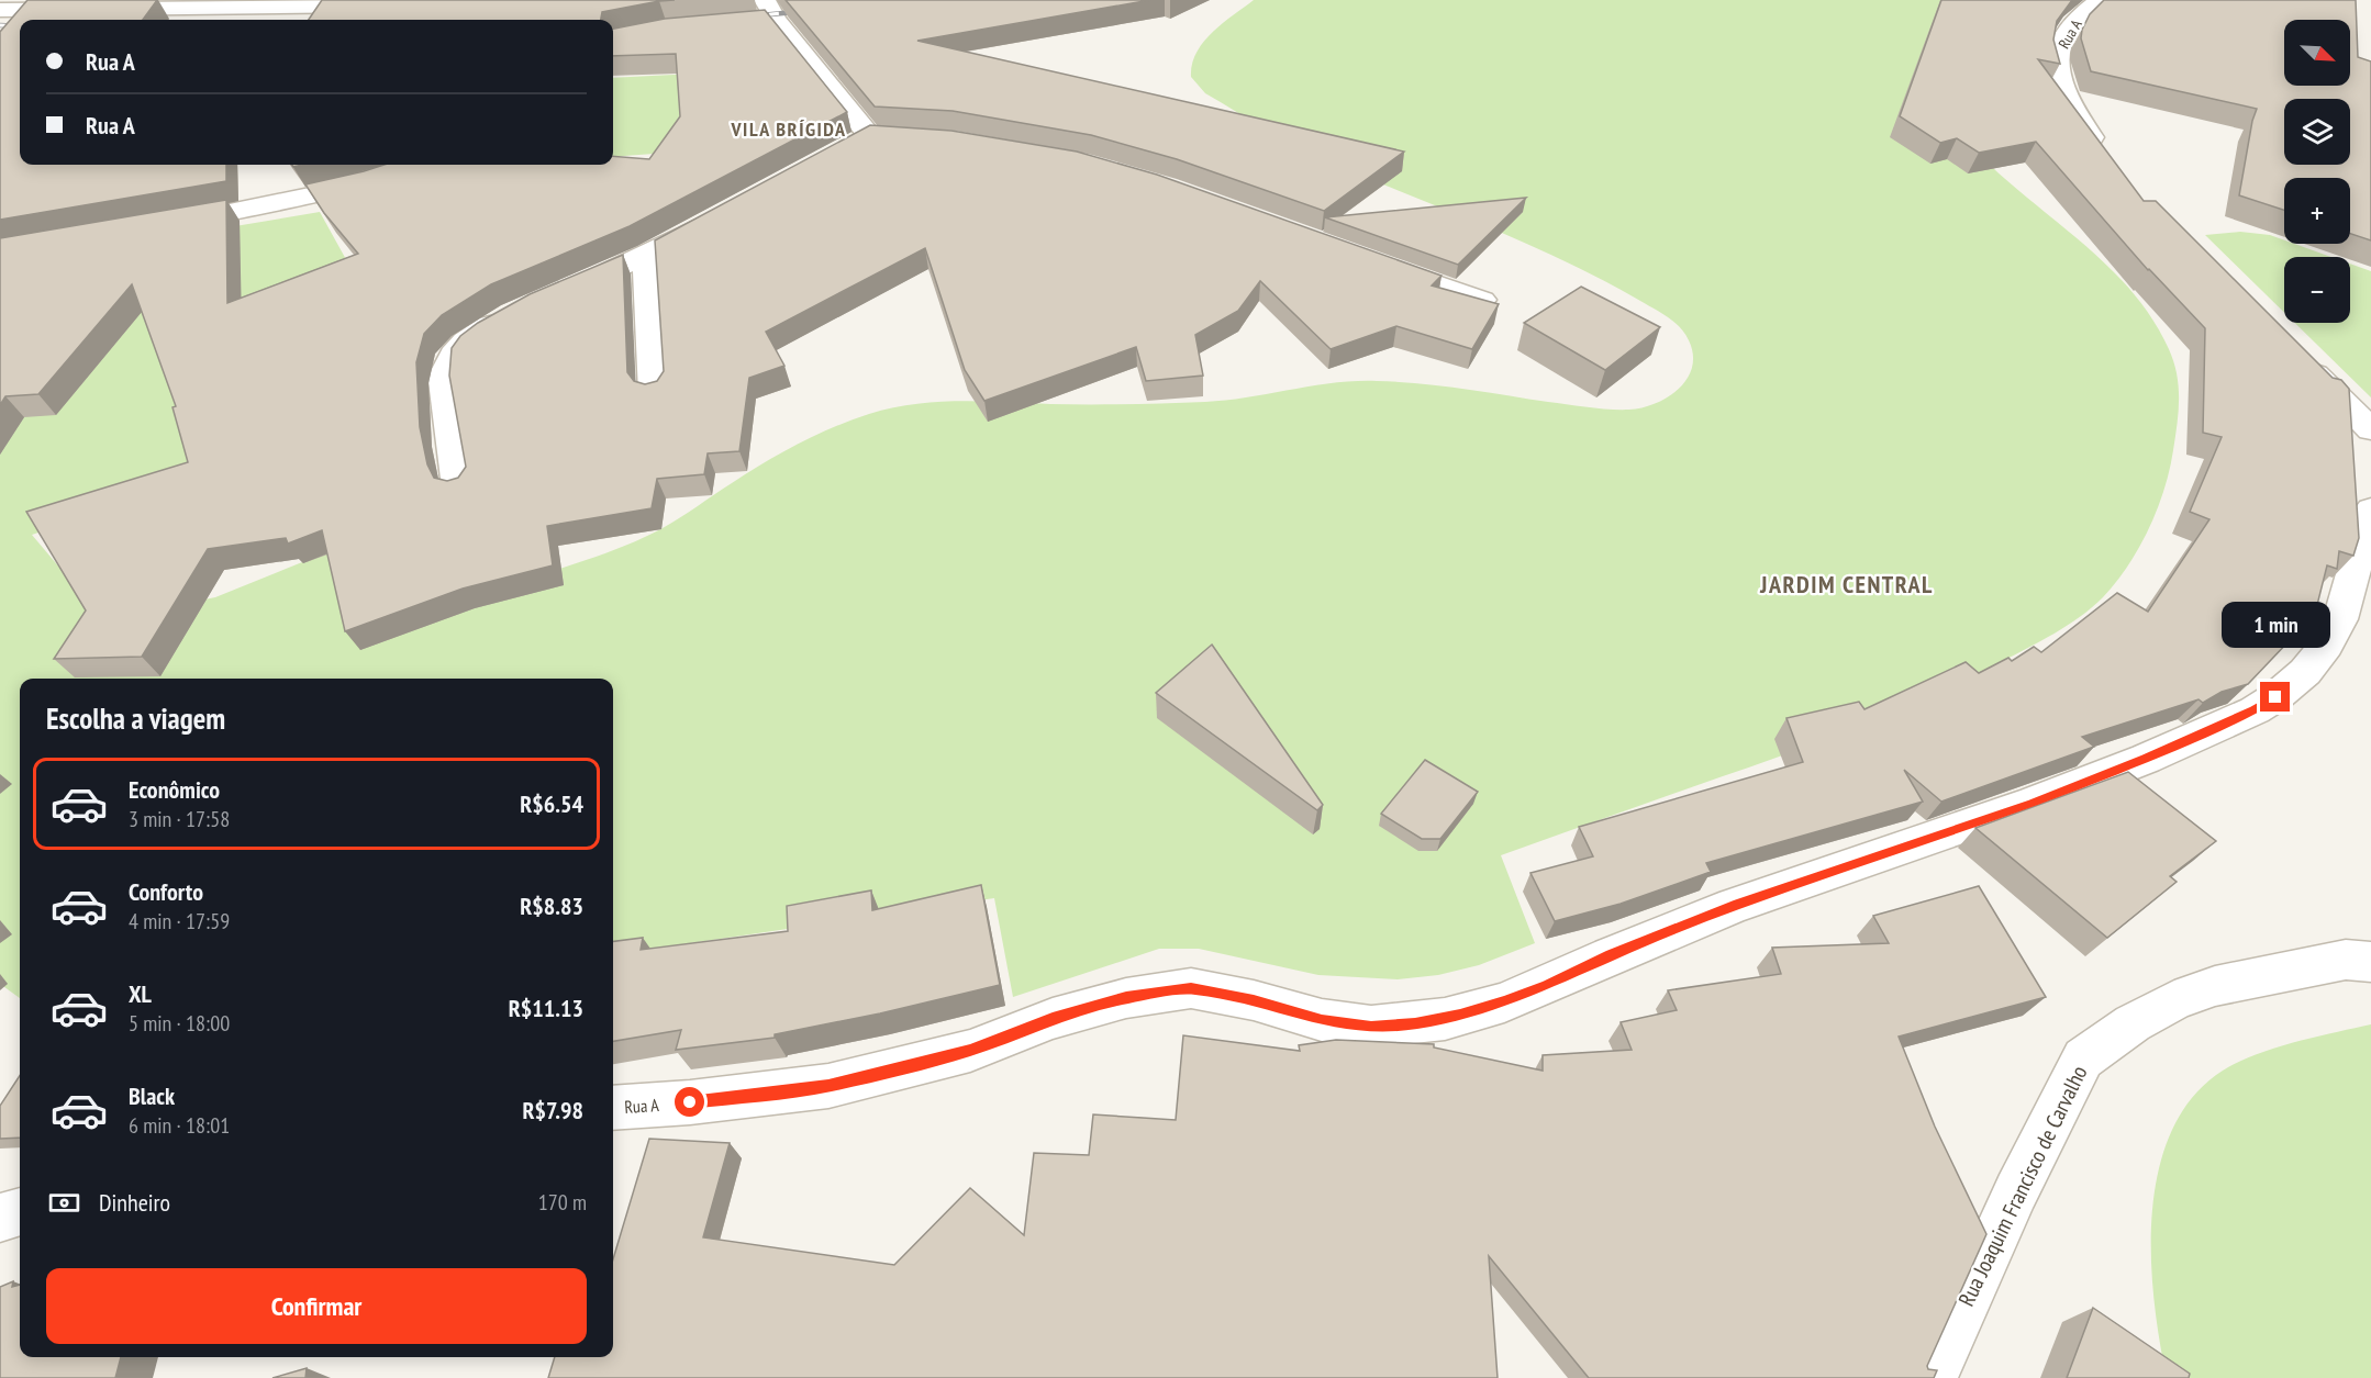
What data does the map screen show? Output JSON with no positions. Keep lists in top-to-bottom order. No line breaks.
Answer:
{"streets":{"street":["Rua A","Rua Joaquim Francisco de Carvalho"]},"districts":["VILA BRÍGIDA","JARDIM CENTRAL"],"north":"bottom right","page":{"map_buttons":["+","−"],"banner":["Rua A","Rua A"],"bubble":"1 min","heading":"Escolha a viagem","list":[{"name":"Econômico","note":"3 min · 17:58","value":"R$6.54"},{"name":"Conforto","note":"4 min · 17:59","value":"R$8.83"},{"name":"XL","note":"5 min · 18:00","value":"R$11.13"},{"name":"Black","note":"6 min · 18:01","value":"R$7.98"}],"pay":["Dinheiro","170 m"],"buttons":"Confirmar"}}
